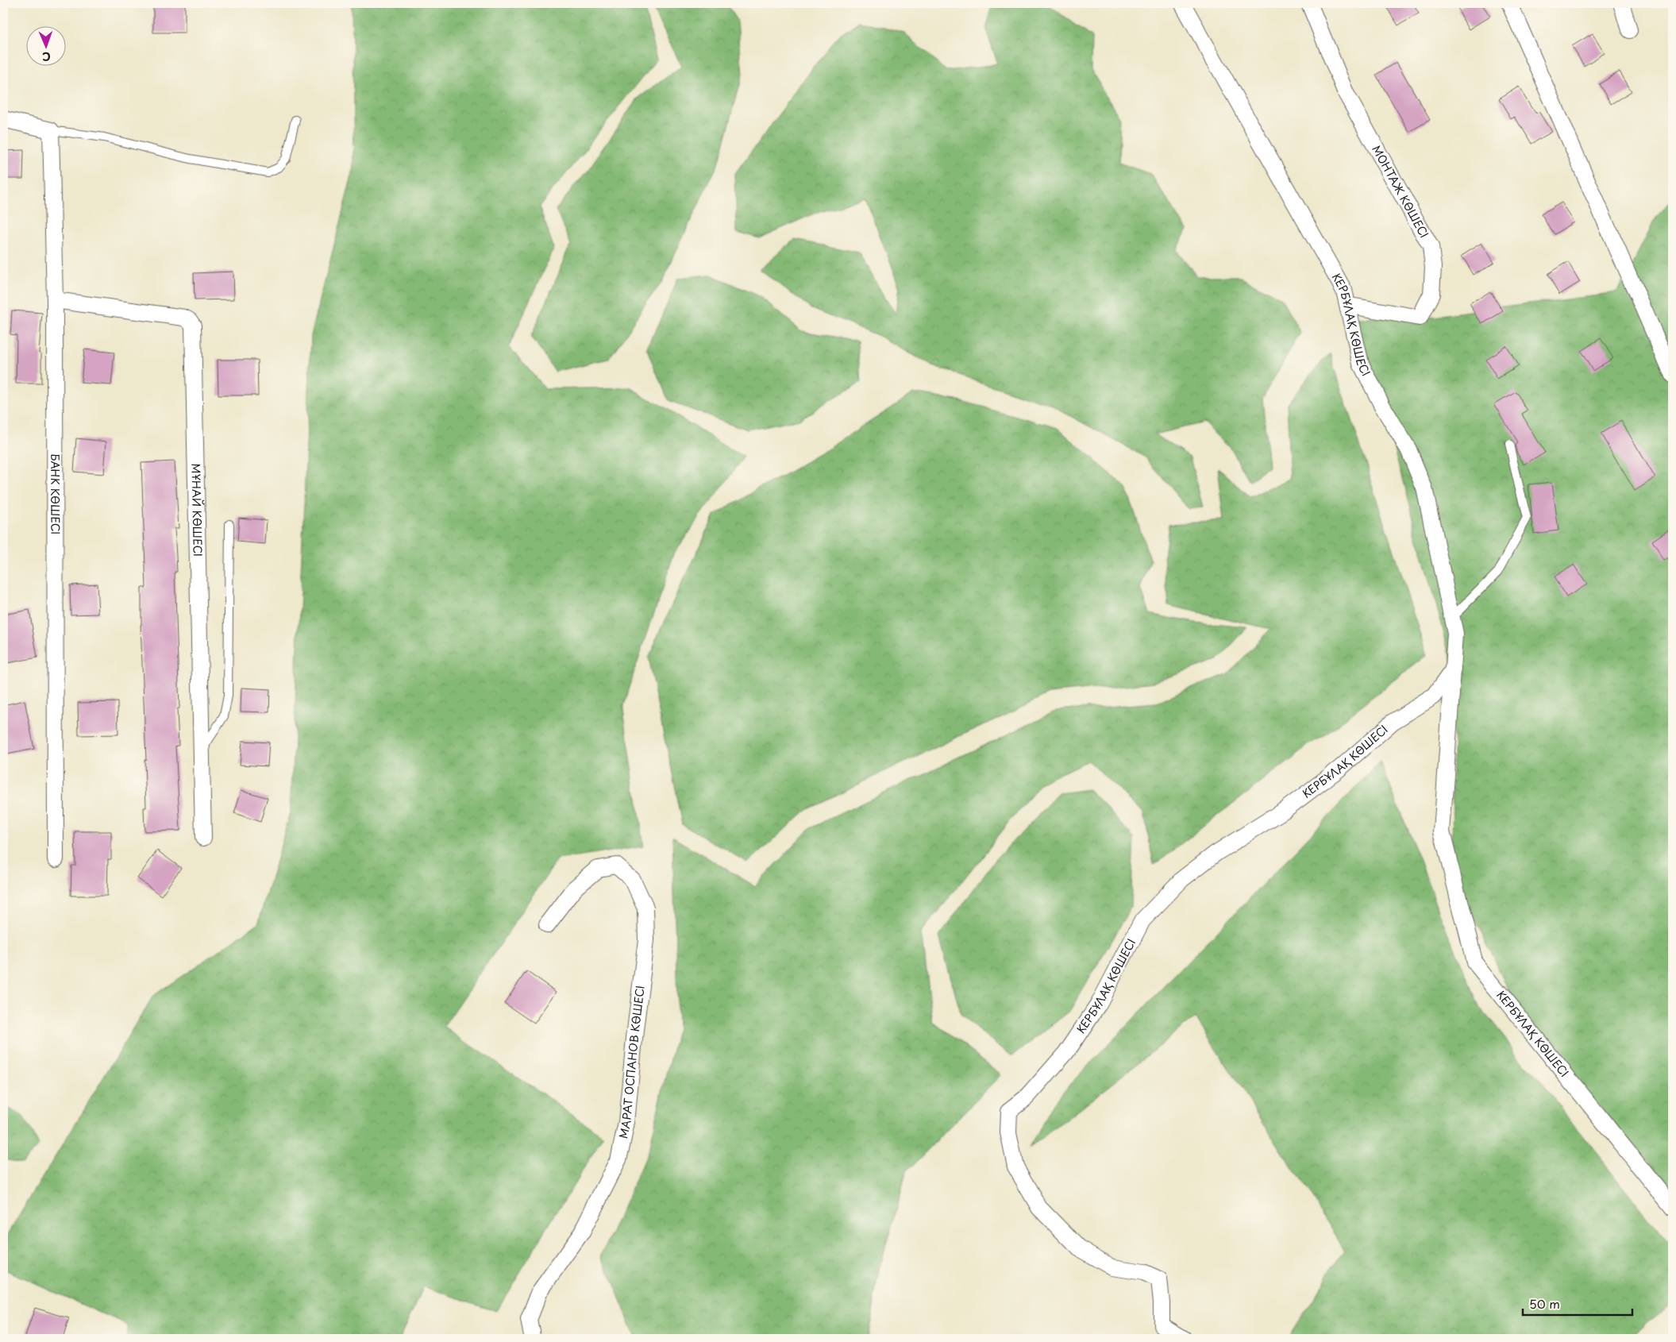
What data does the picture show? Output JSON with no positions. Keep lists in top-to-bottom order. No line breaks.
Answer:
{"streets":{"street":["МОНТАЖ КӨШЕСІ","КЕРБҰЛАҚ КӨШЕСІ","БАНК КӨШЕСІ","МҰНАЙ КӨШЕСІ","МАРАТ ОСПАНОВ КӨШЕСІ"]},"crossings":[["МОНТАЖ КӨШЕСІ","КЕРБҰЛАҚ КӨШЕСІ"],["БАНК КӨШЕСІ","МҰНАЙ КӨШЕСІ"]],"scale_bar":"50 m","north":"bottom"}
